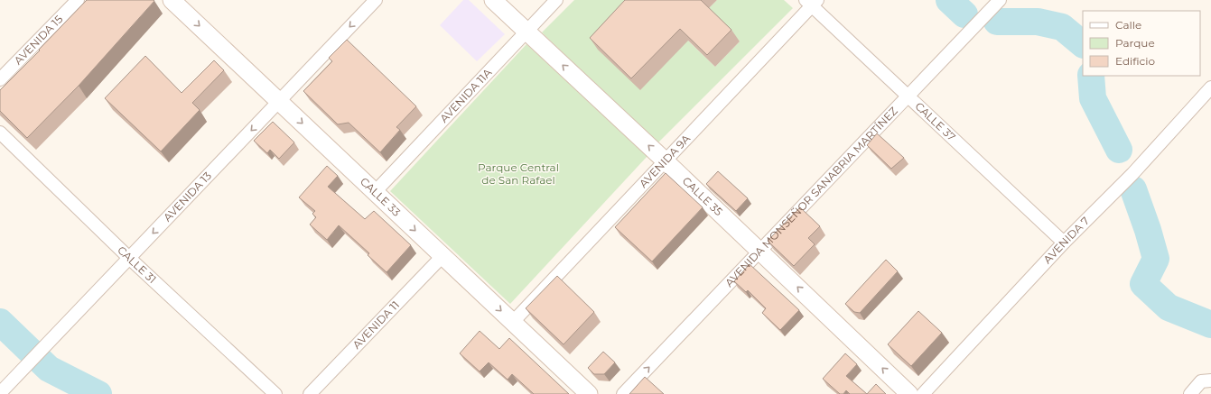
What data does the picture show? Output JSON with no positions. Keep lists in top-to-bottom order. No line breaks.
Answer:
{"streets":{"main road":["CALLE 33","CALLE 35"],"street":["AVENIDA 15","AVENIDA 11A","CALLE 37","AVENIDA 9A","AVENIDA 13","AVENIDA MONSEÑOR SANABRIA MARTÍNEZ","AVENIDA 7","CALLE 31","AVENIDA 11"]},"crossings":[["AVENIDA 11A","CALLE 33"],["AVENIDA 11A","CALLE 35"],["CALLE 37","AVENIDA 9A"],["CALLE 37","AVENIDA MONSEÑOR SANABRIA MARTÍNEZ"],["CALLE 37","AVENIDA 7"],["AVENIDA 9A","CALLE 33"],["AVENIDA 9A","CALLE 35"],["AVENIDA 13","CALLE 33"],["AVENIDA 13","CALLE 31"],["CALLE 33","AVENIDA 11"],["CALLE 35","AVENIDA MONSEÑOR SANABRIA MARTÍNEZ"]],"one_way":["AVENIDA 13","CALLE 33","CALLE 35","AVENIDA MONSEÑOR SANABRIA MARTÍNEZ"],"parks":["Parque Central de San Rafael"],"legend":["Calle","Parque","Edificio"]}
